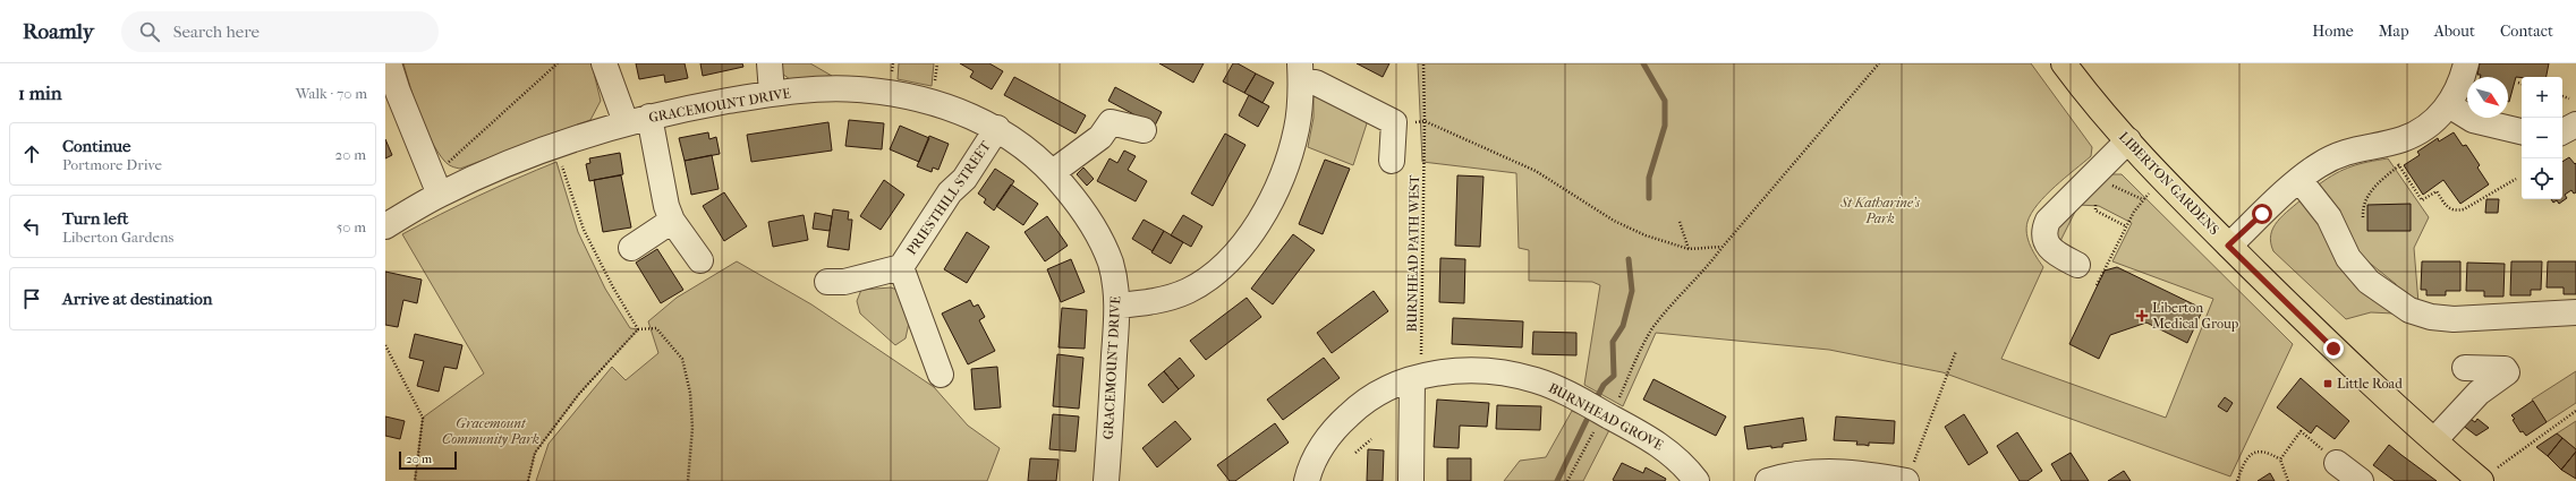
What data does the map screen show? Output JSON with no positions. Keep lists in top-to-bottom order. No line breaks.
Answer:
{"streets":{"main road":["LIBERTON GARDENS"],"street":["GRACEMOUNT DRIVE","PRIESTHILL STREET","BURNHEAD GROVE"],"path":["BURNHEAD PATH WEST"]},"crossings":[["GRACEMOUNT DRIVE","PRIESTHILL STREET"],["BURNHEAD PATH WEST","BURNHEAD GROVE"]],"parks":["St Katharine's Park","Gracemount Community Park"],"places":{"health":["Liberton Medical Group"],"transit":["Little Road"]},"scale_bar":"20 m","north":"bottom right","page":{"header":"Roamly","search":"Search here","nav":["Home","Map","About","Contact"],"heading":["1 min","Walk · 70 m"],"map_buttons":["+","−"],"list":[["Continue","Portmore Drive","20 m"],["Turn left","Liberton Gardens","50 m"],"Arrive at destination"],"scale":"20 m"}}
